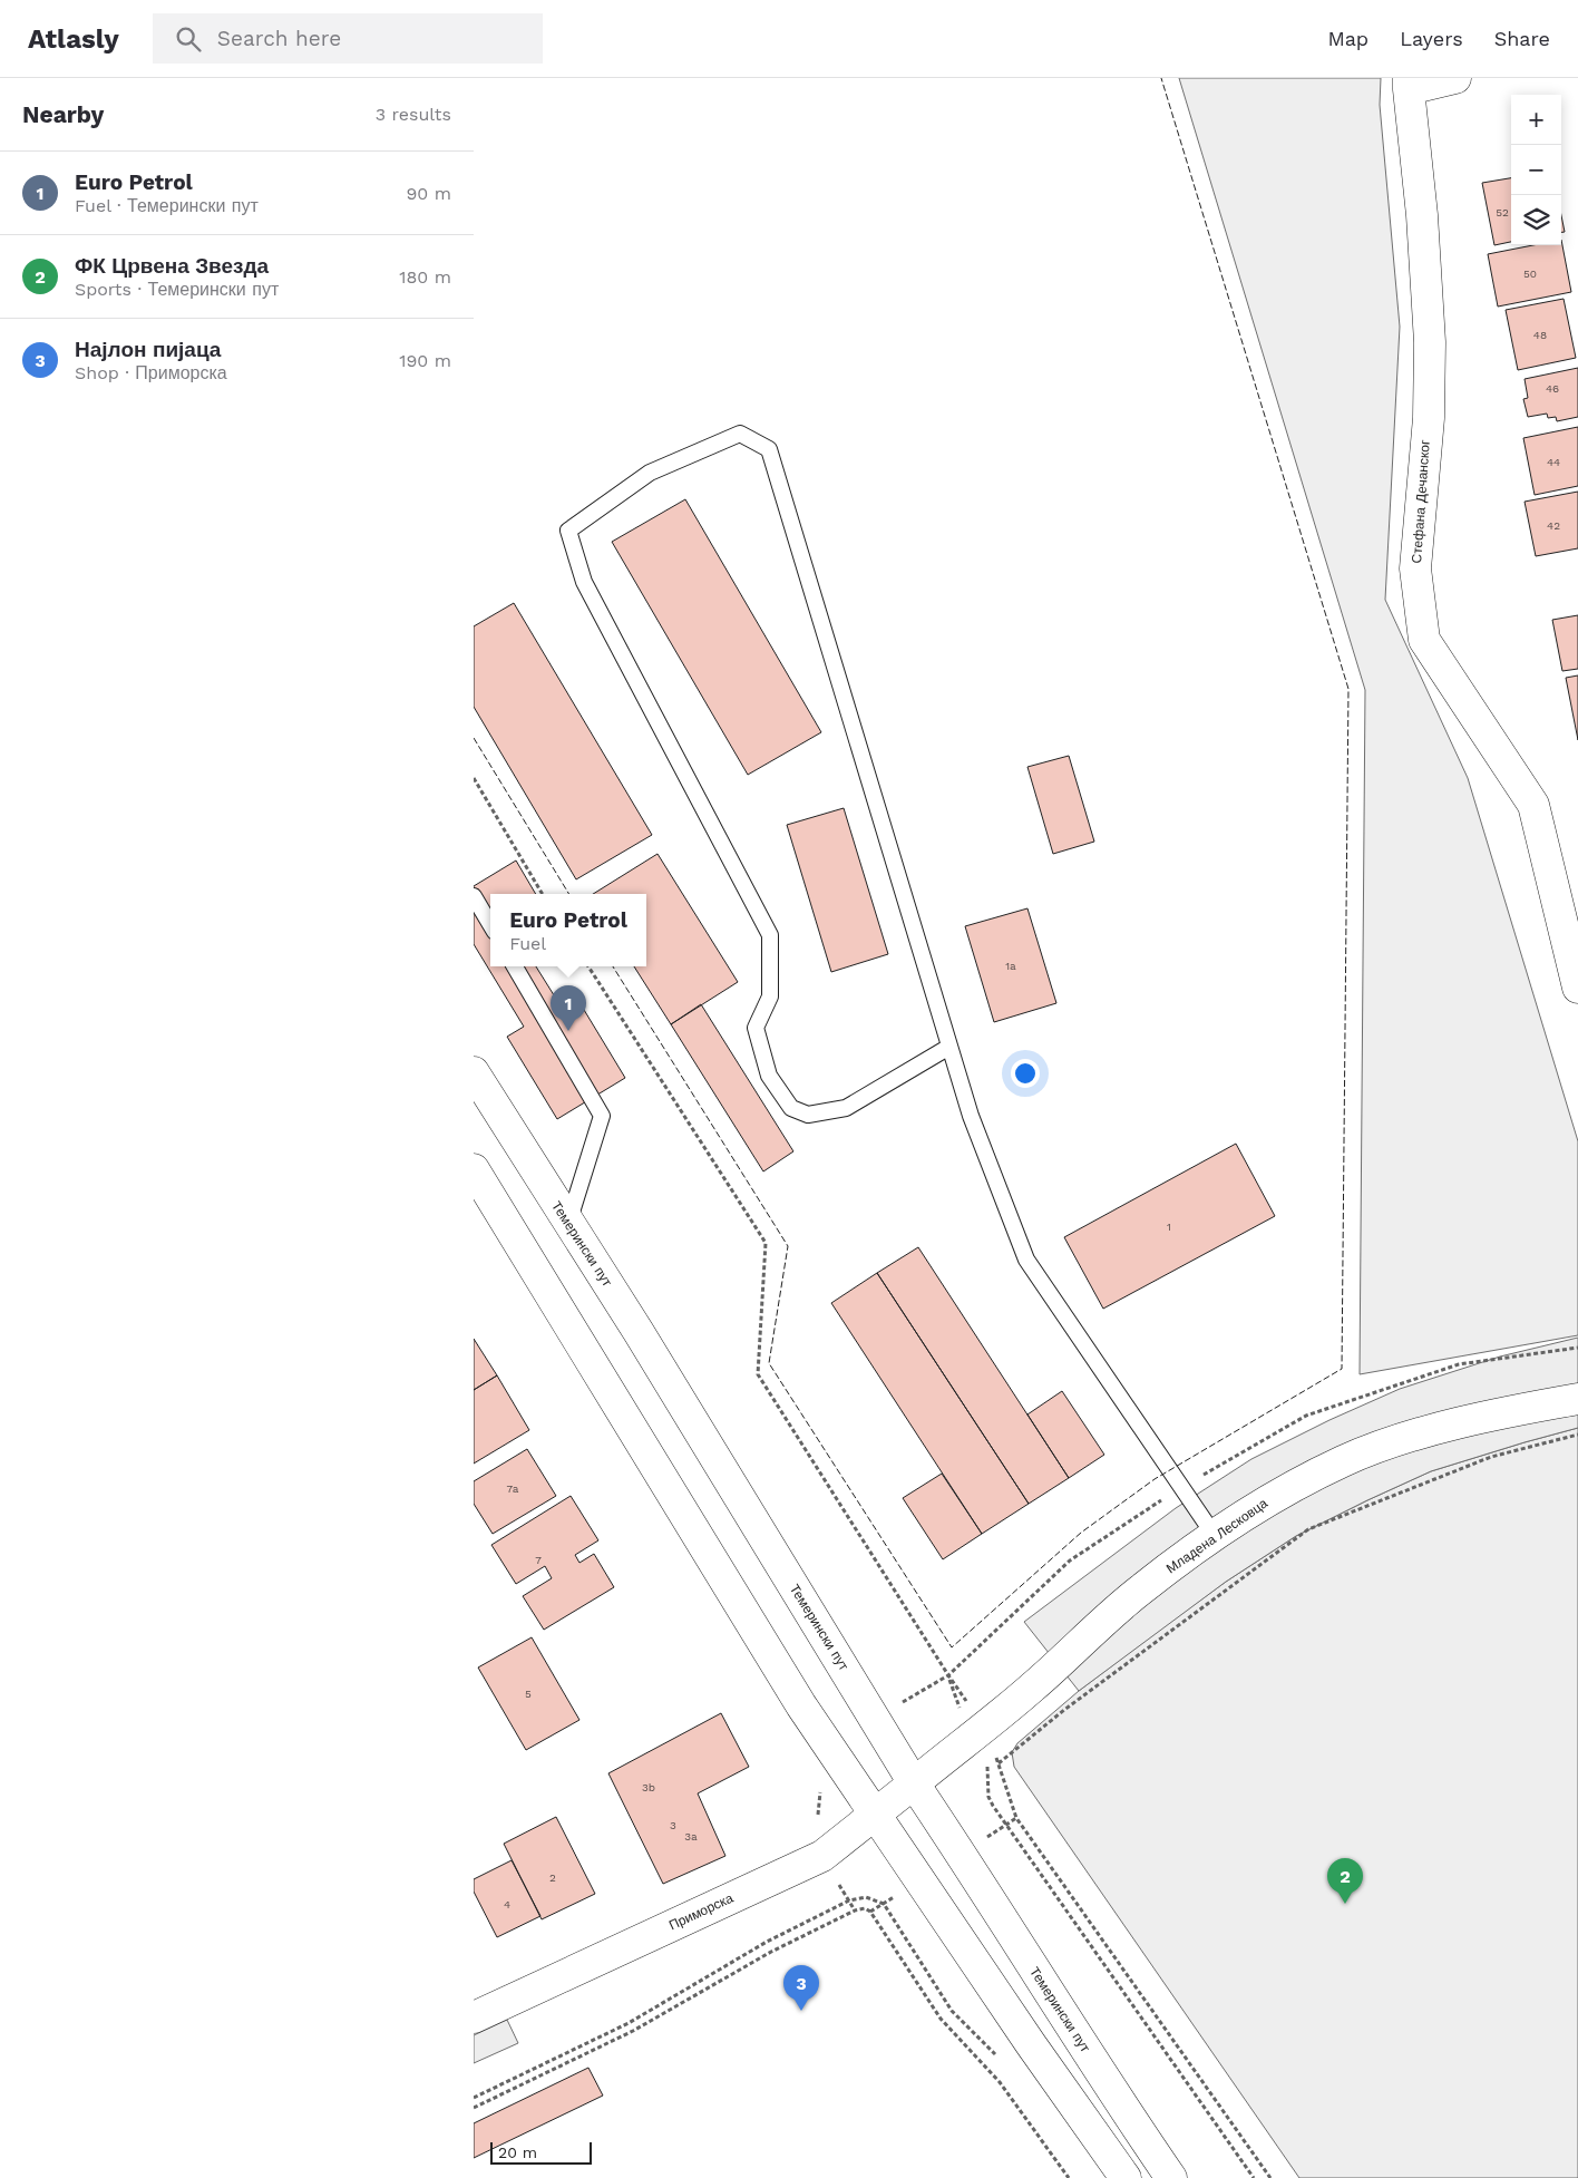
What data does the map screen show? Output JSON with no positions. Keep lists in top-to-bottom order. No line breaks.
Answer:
{"streets":{"main road":["Стефана Дечанског","Темерински пут","Младена Лесковца","Приморска"]},"crossings":[["Темерински пут","Младена Лесковца"],["Темерински пут","Приморска"],["Младена Лесковца","Приморска"]],"house_numbers":["52","50","48","46","44","42","1a","1","7a","7","5","3b","3","3a","2","4"],"scale_bar":"20 m","page":{"header":"Atlasly","search":"Search here","nav":["Map","Layers","Share"],"heading":["Nearby","3 results"],"map_buttons":["+","−"],"list":[{"mark":"1","name":"Euro Petrol","note":"Fuel · Темерински пут","value":"90 m"},{"mark":"2","name":"ФК Црвена Звезда","note":"Sports · Темерински пут","value":"180 m"},{"mark":"3","name":"Најлон пијаца","note":"Shop · Приморска","value":"190 m"}],"popup":["Euro Petrol","Fuel"],"pins":["1","2","3"],"scale":"20 m"}}
